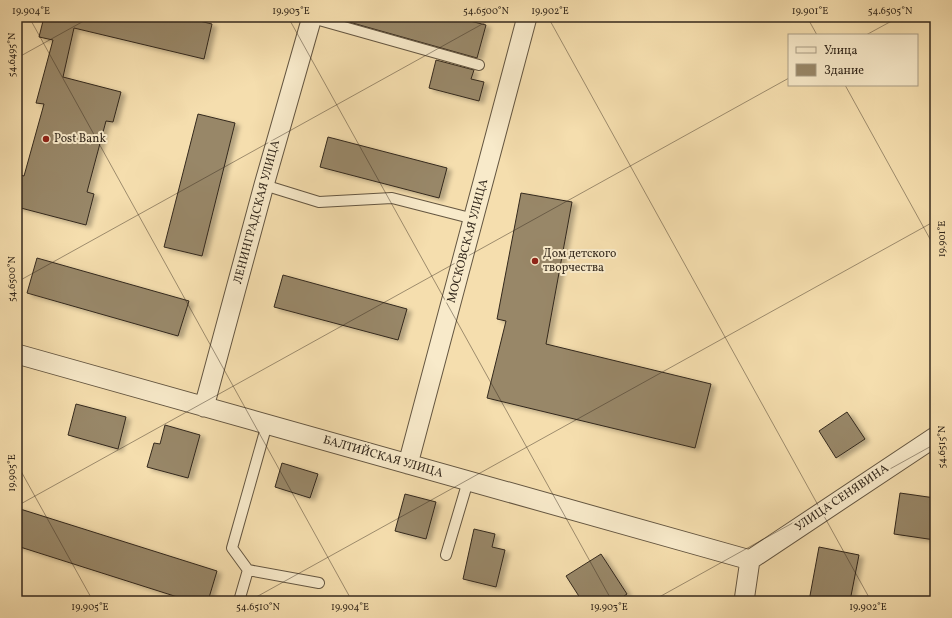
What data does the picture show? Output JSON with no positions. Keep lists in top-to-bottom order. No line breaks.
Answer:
{"streets":{"street":["ЛЕНИНГРАДСКАЯ УЛИЦА","МОСКОВСКАЯ УЛИЦА","БАЛТИЙСКАЯ УЛИЦА","УЛИЦА СЕНЯВИНА"]},"crossings":[["ЛЕНИНГРАДСКАЯ УЛИЦА","БАЛТИЙСКАЯ УЛИЦА"],["МОСКОВСКАЯ УЛИЦА","БАЛТИЙСКАЯ УЛИЦА"],["БАЛТИЙСКАЯ УЛИЦА","УЛИЦА СЕНЯВИНА"]],"places":["Post Bank","Дом детского творчества"],"legend":["Улица","Здание"],"coordinates":["19.904°E","19.903°E","54.6500°N","19.902°E","19.901°E","54.6505°N","54.6495°N","54.6515°N","19.905°E","54.6510°N"]}
